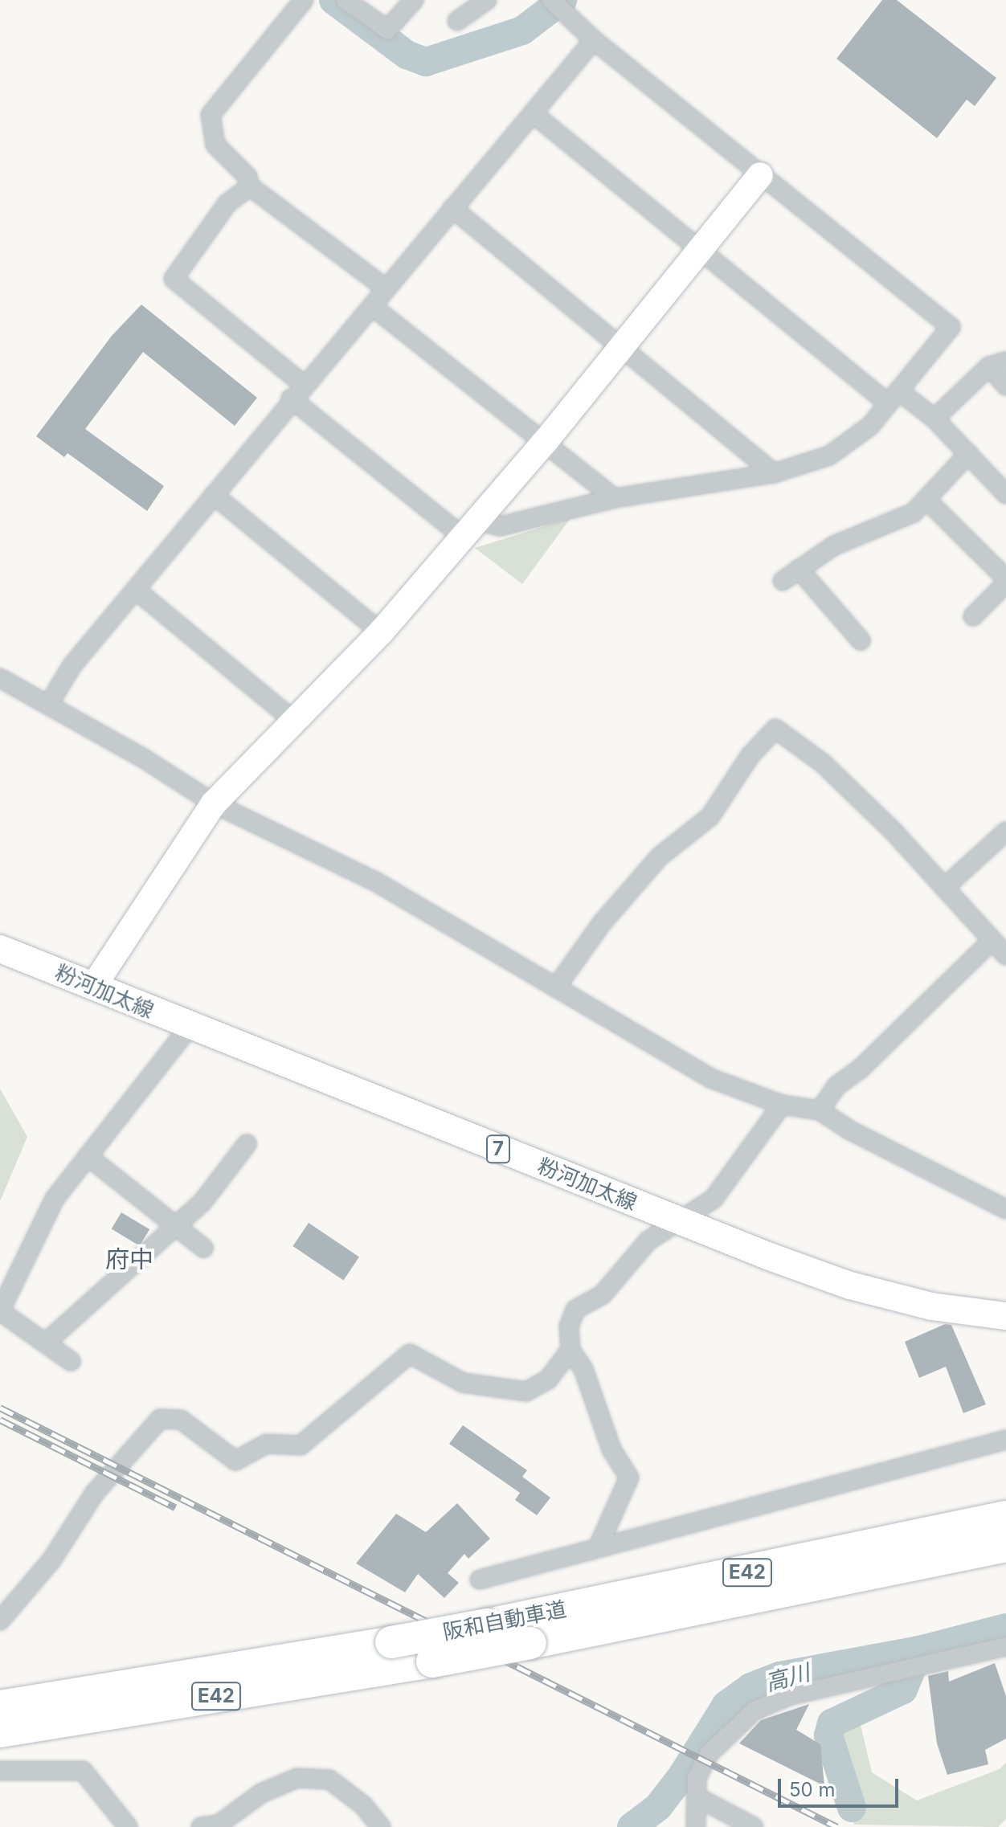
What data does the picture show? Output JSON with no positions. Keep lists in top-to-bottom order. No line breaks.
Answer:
{"streets":{"highway":["E42","阪和自動車道"],"main road":["粉河加太線","7"]},"districts":["府中"],"water":["高川"],"scale_bar":"50 m"}
